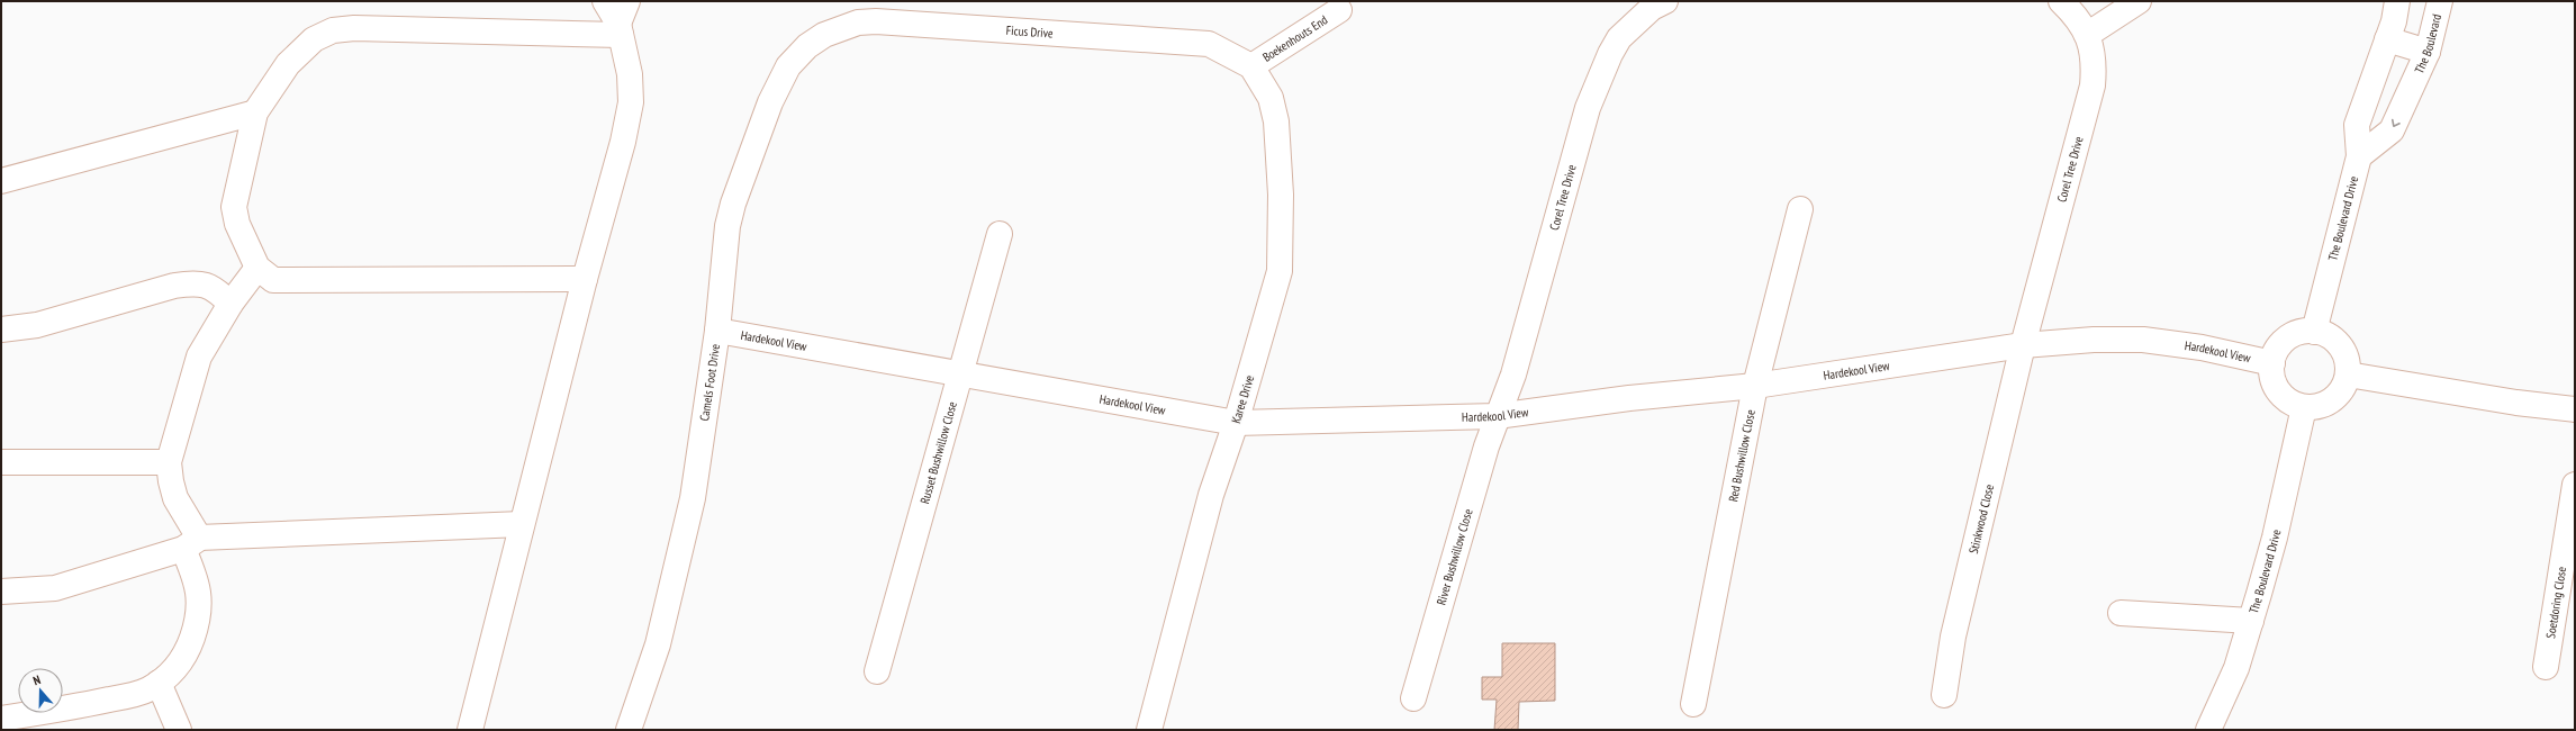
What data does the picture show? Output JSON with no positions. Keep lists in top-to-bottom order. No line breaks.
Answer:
{"streets":{"street":["Ficus Drive","Boekenhouts End","The Boulevard","Corel Tree Drive","The Boulevard Drive","Hardekool View","Camels Foot Drive","Karee Drive","Russet Bushwillow Close","Red Bushwillow Close","Stinkwood Close","River Bushwillow Close","Soetdoring Close"]},"crossings":[["Ficus Drive","Boekenhouts End"],["Ficus Drive","Camels Foot Drive"],["Ficus Drive","Karee Drive"],["Boekenhouts End","Karee Drive"],["The Boulevard","The Boulevard Drive"],["Corel Tree Drive","Hardekool View"],["Corel Tree Drive","Stinkwood Close"],["Corel Tree Drive","River Bushwillow Close"],["The Boulevard Drive","Hardekool View"],["Hardekool View","Camels Foot Drive"],["Hardekool View","Karee Drive"],["Hardekool View","Russet Bushwillow Close"],["Hardekool View","Red Bushwillow Close"],["Hardekool View","Stinkwood Close"],["Hardekool View","River Bushwillow Close"]],"one_way":["The Boulevard"],"north":"top"}
